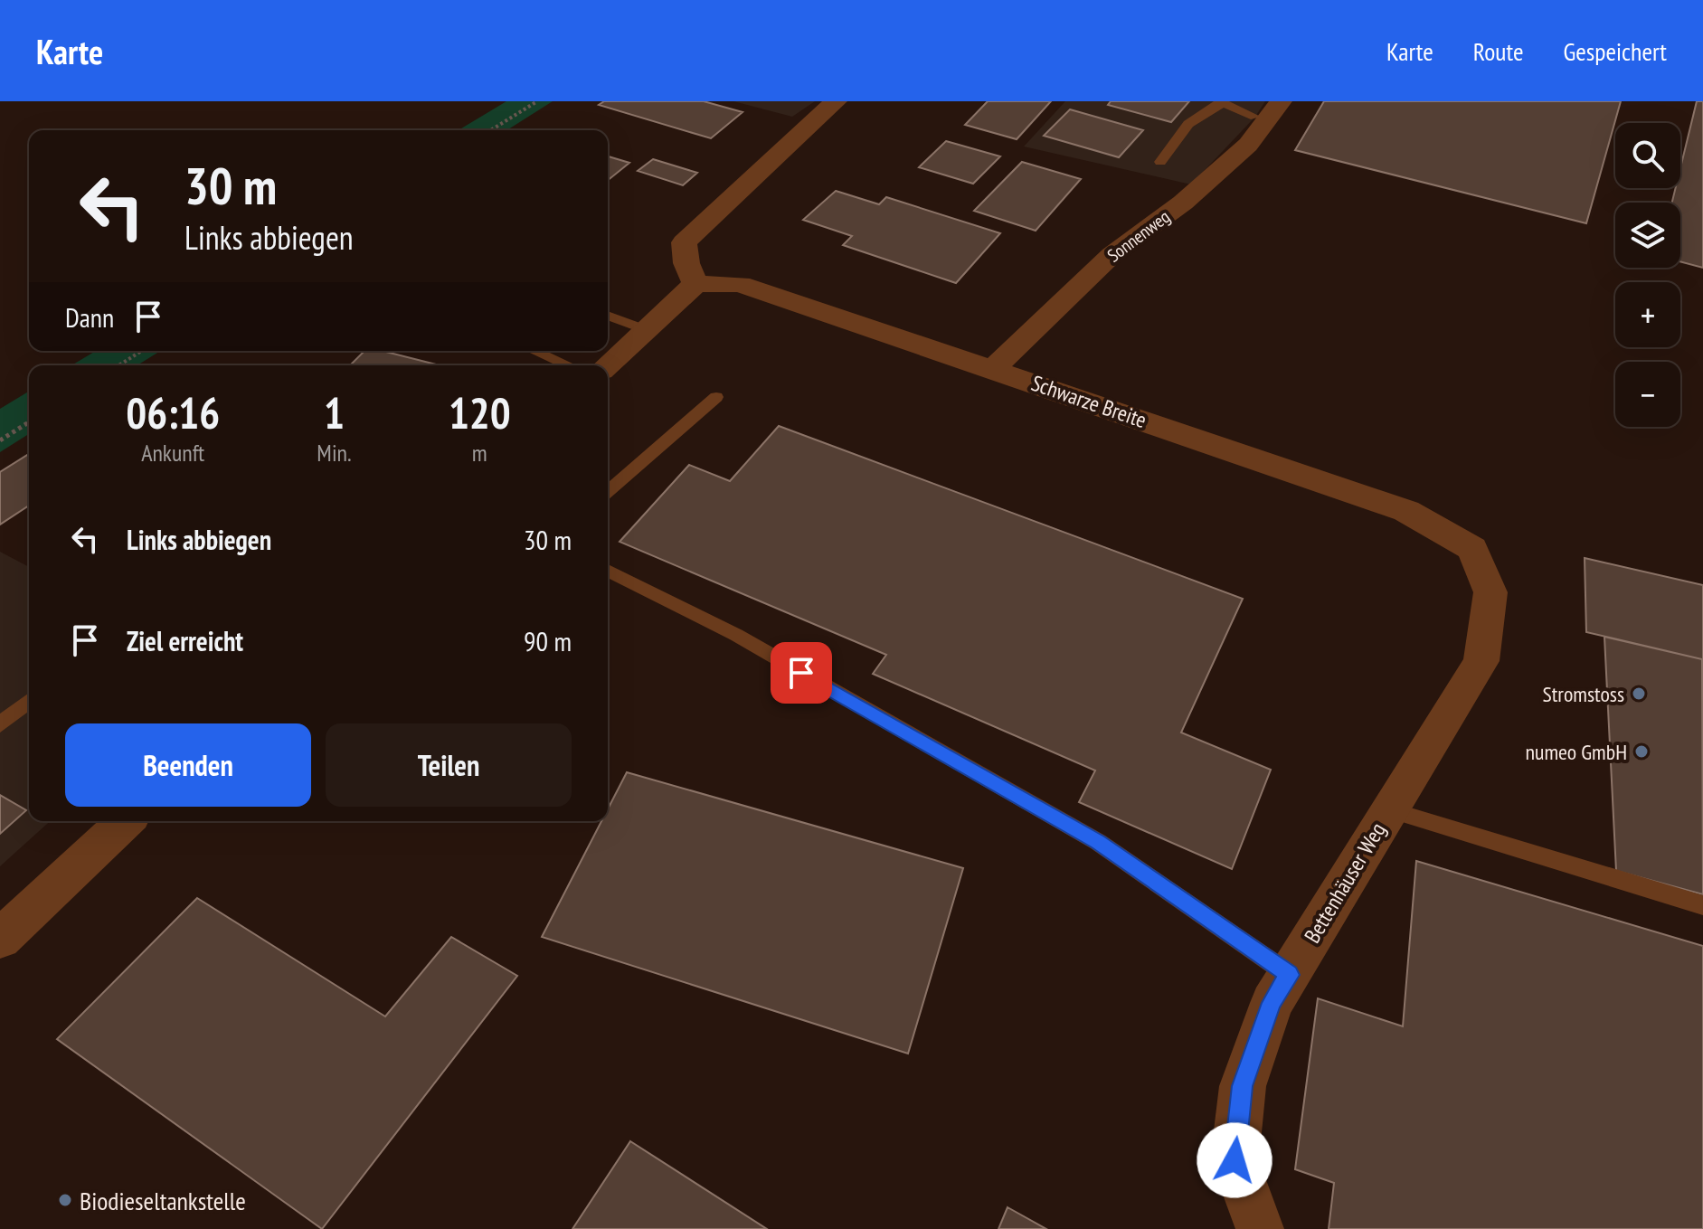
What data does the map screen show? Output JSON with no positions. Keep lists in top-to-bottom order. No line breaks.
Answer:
{"streets":{"street":["Sonnenweg","Schwarze Breite","Bettenhäuser Weg"]},"crossings":[["Sonnenweg","Schwarze Breite"],["Schwarze Breite","Bettenhäuser Weg"]],"places":["Stromstoss","numeo GmbH","Biodieseltankstelle"],"page":{"header":"Karte","nav":["Karte","Route","Gespeichert"],"map_buttons":["+","−"],"turn":["30 m","Links abbiegen"],"then":"Dann","eta":["06:16","Ankunft","1","Min.","120","m"],"list":[{"name":"Links abbiegen","value":"30 m"},{"name":"Ziel erreicht","value":"90 m"}],"buttons":["Beenden","Teilen"]}}
